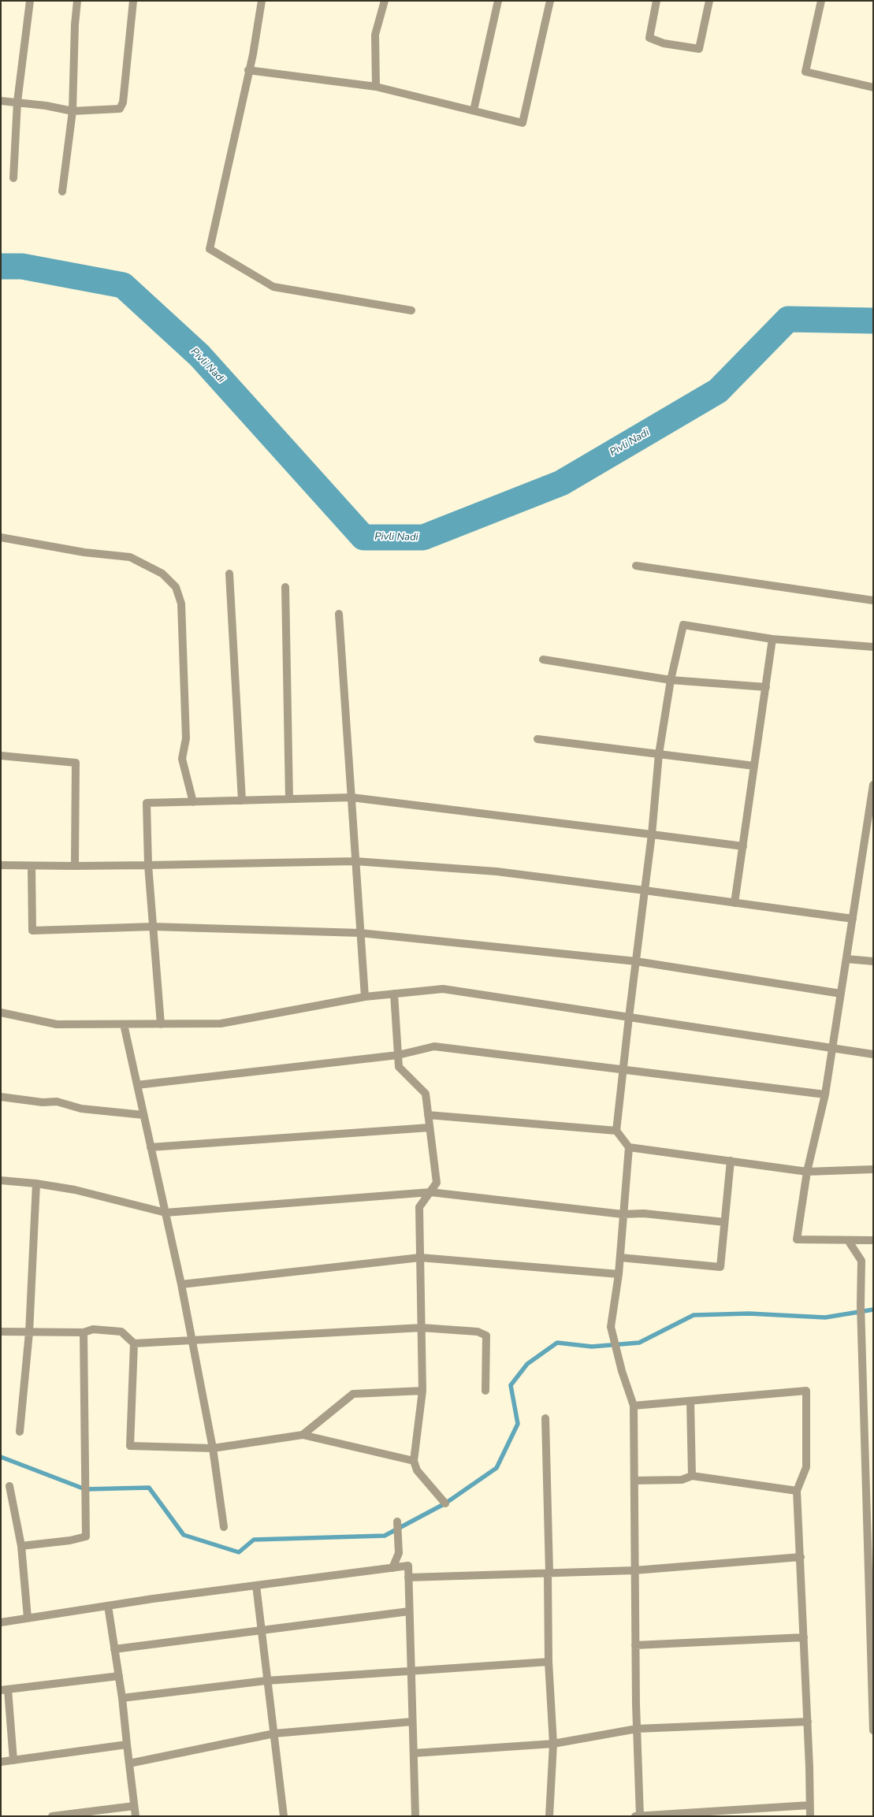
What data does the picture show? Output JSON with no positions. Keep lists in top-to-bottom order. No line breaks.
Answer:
{"water":["Pivli Nadi"]}
